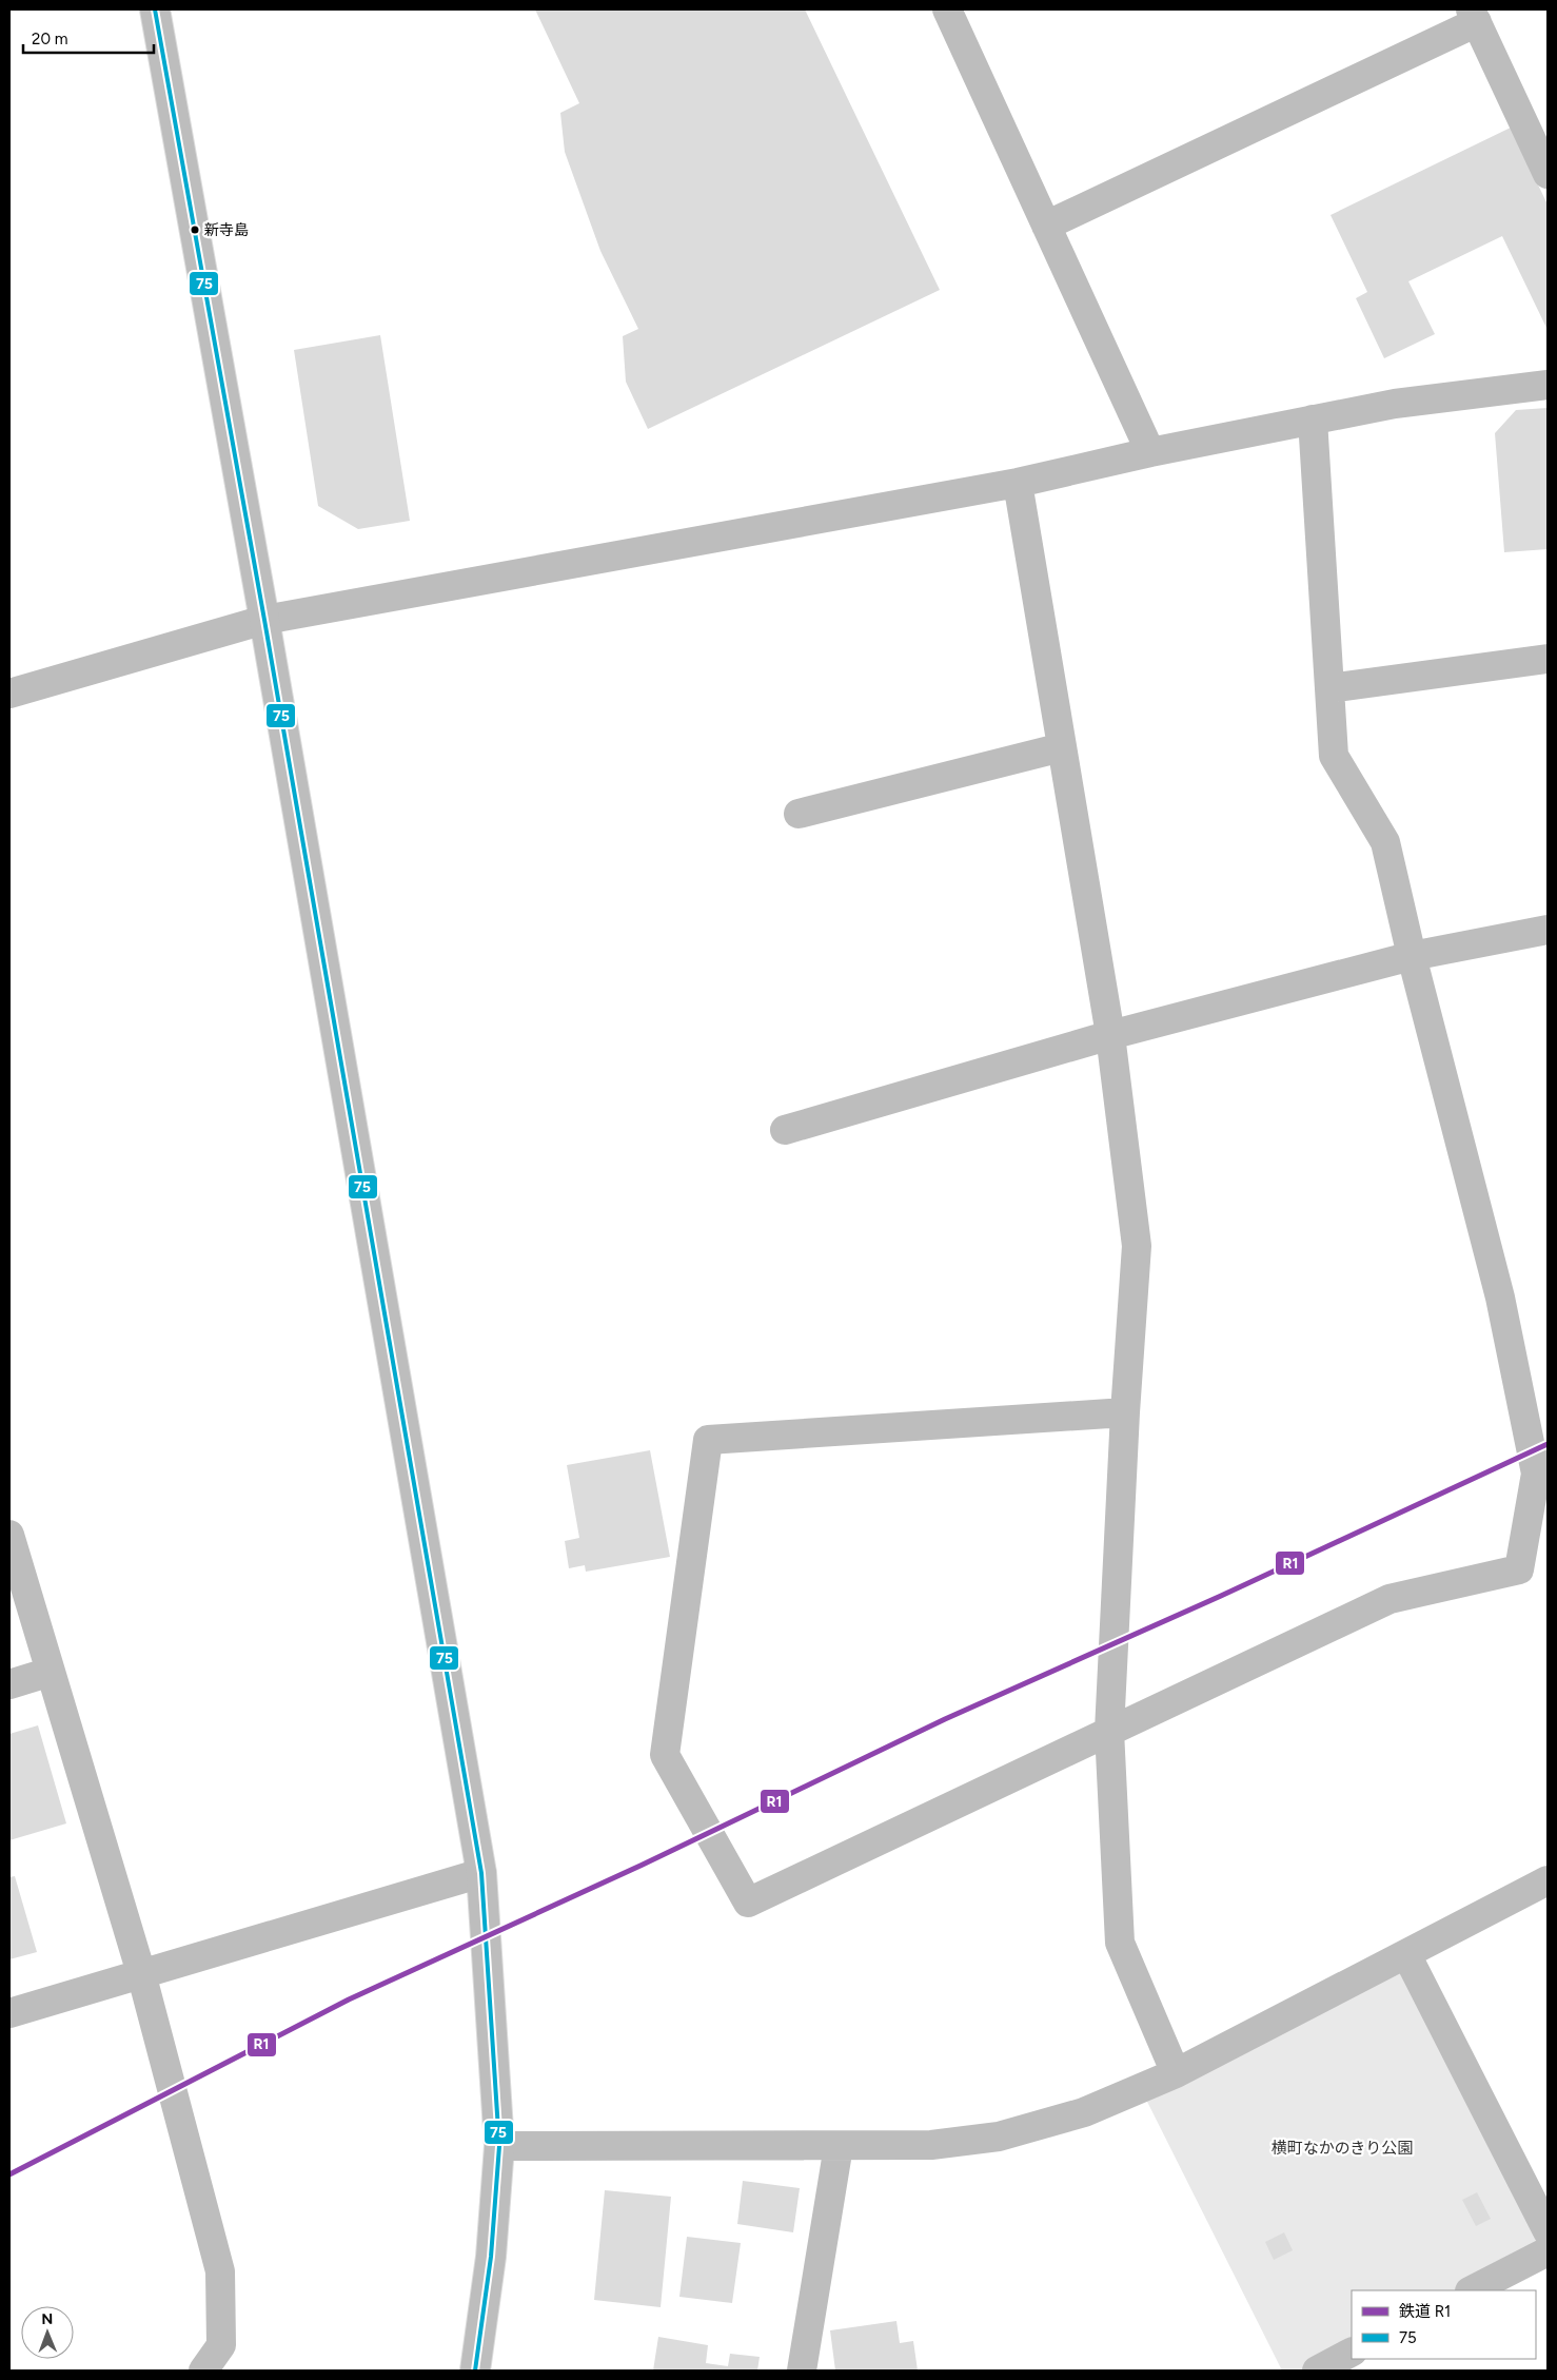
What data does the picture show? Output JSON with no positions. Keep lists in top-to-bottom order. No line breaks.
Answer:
{"parks":["横町なかのきり公園"],"places":["新寺島"],"lines":["transit line 75","rail line R1"],"legend":["鉄道 R1","75"],"scale_bar":"20 m","north":"top"}
